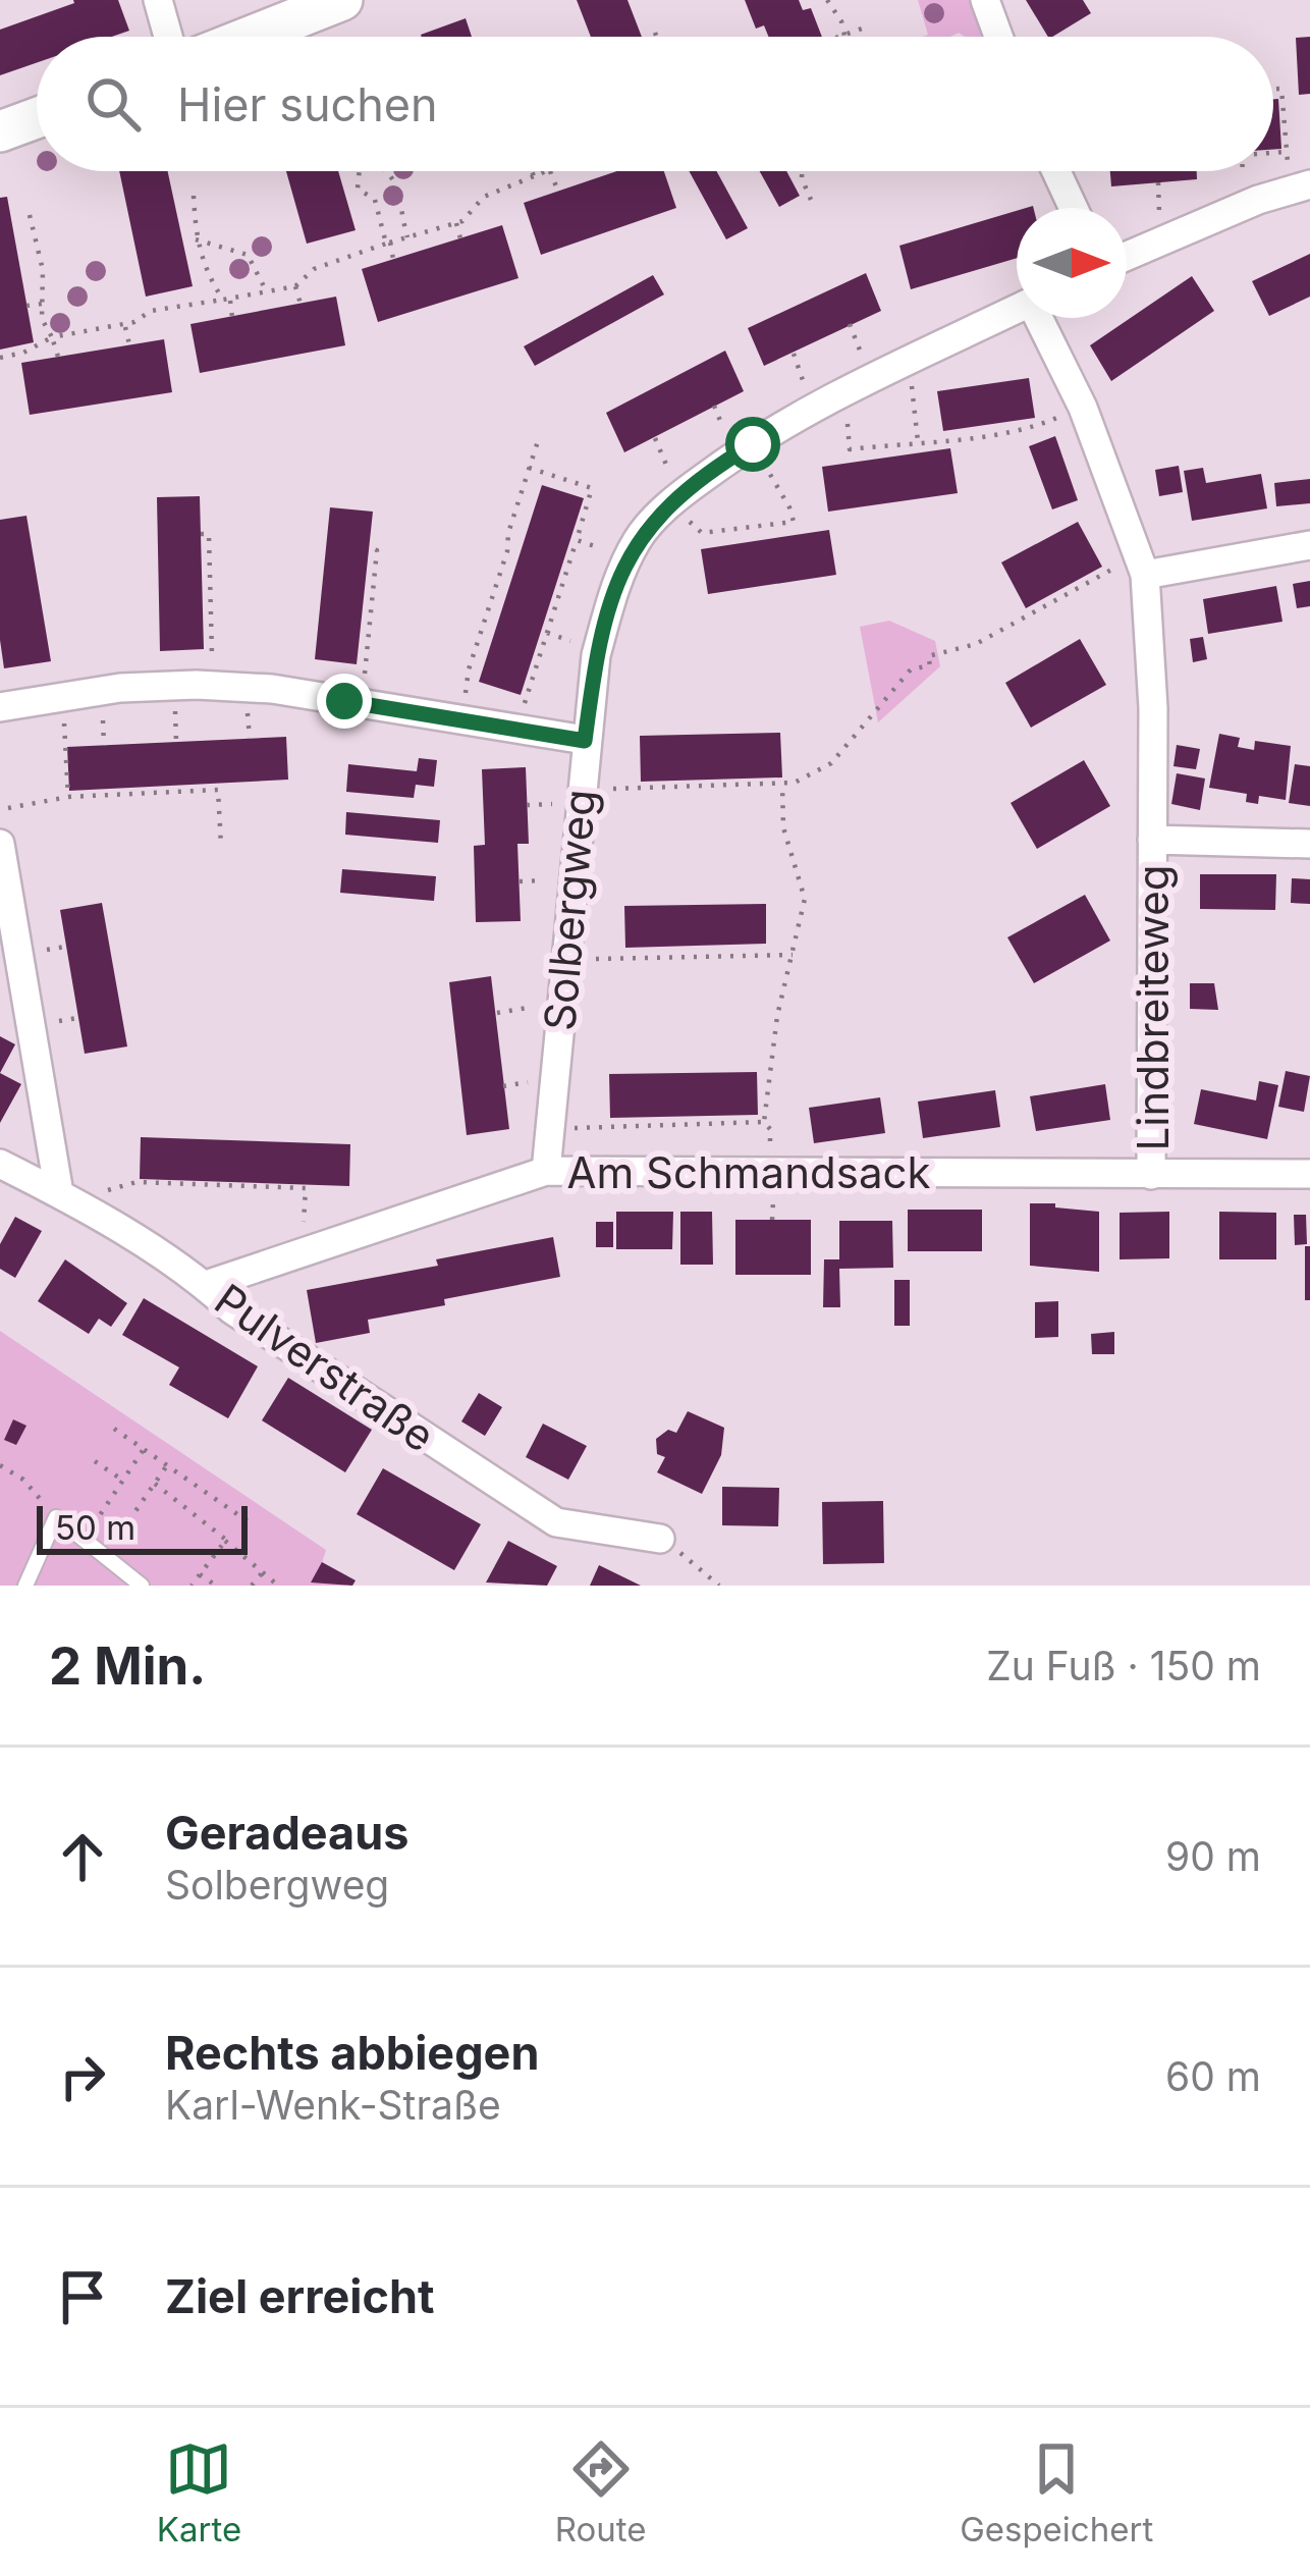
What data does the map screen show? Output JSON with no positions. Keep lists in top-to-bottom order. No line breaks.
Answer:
{"streets":{"street":["Solbergweg","Lindbreiteweg","Am Schmandsack","Pulverstraße"]},"crossings":[["Solbergweg","Am Schmandsack"],["Lindbreiteweg","Am Schmandsack"],["Am Schmandsack","Pulverstraße"]],"scale_bar":"50 m","north":"right","page":{"search":"Hier suchen","scale":"50 m","heading":["2 Min.","Zu Fuß · 150 m"],"list":[["Geradeaus","Solbergweg","90 m"],["Rechts abbiegen","Karl-Wenk-Straße","60 m"],"Ziel erreicht"],"nav":["Karte","Route","Gespeichert"]}}
